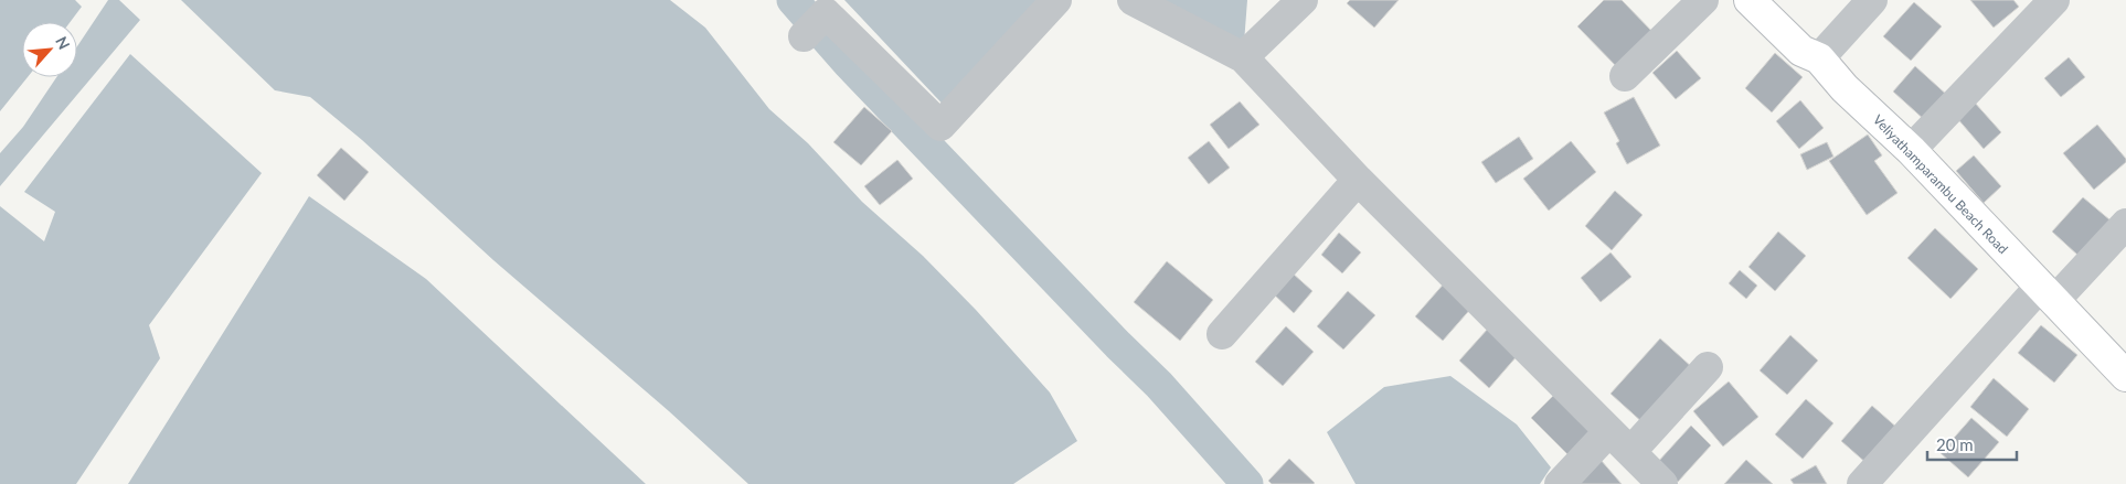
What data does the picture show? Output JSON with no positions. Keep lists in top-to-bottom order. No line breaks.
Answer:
{"streets":{"main road":["Veliyathamparambu Beach Road"]},"scale_bar":"20 m","north":"top right"}
